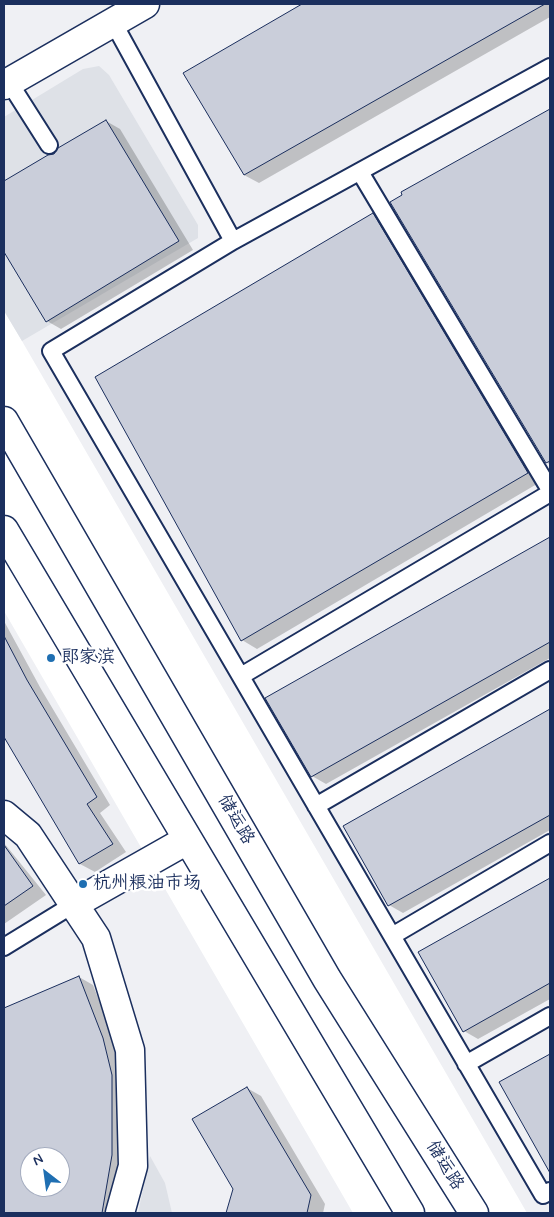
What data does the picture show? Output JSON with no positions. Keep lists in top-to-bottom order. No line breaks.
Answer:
{"streets":{"main road":["储运路"]},"places":["郎家滨","杭州粮油市场"],"north":"top left"}
